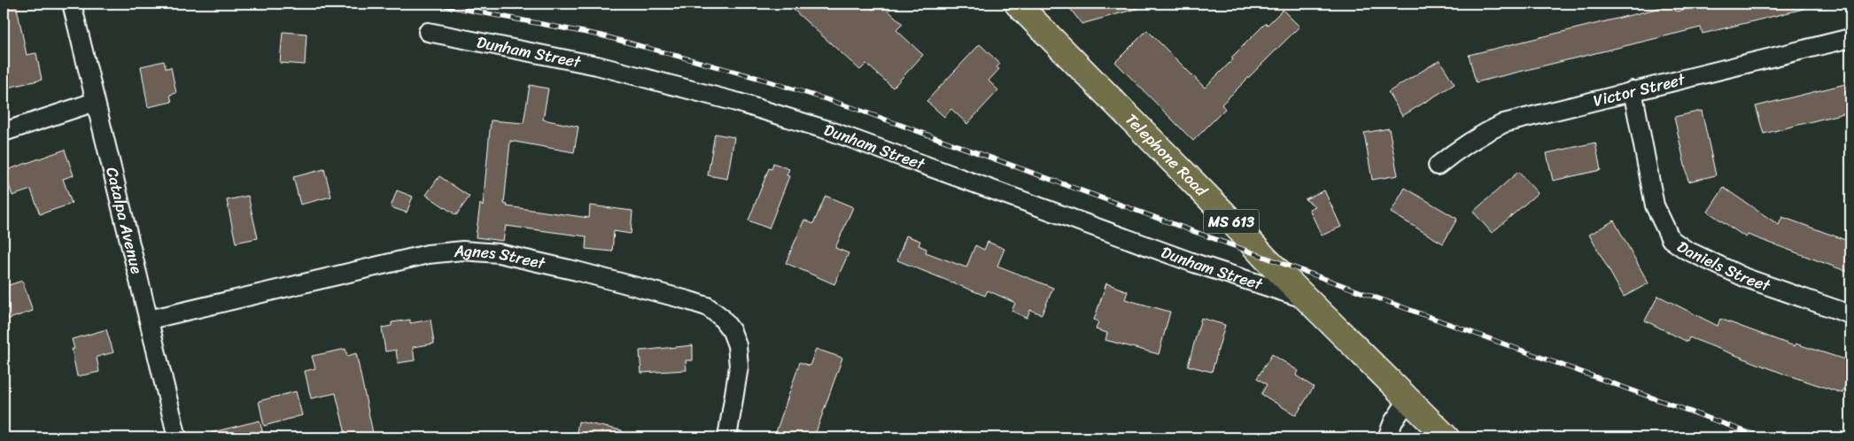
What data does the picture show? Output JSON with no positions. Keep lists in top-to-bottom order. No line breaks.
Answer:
{"streets":{"main road":["Telephone Road","MS 613"],"street":["Dunham Street","Victor Street","Catalpa Avenue","Agnes Street","Daniels Street"]},"crossings":[["Dunham Street","Telephone Road"],["Victor Street","Daniels Street"],["Catalpa Avenue","Agnes Street"]]}
